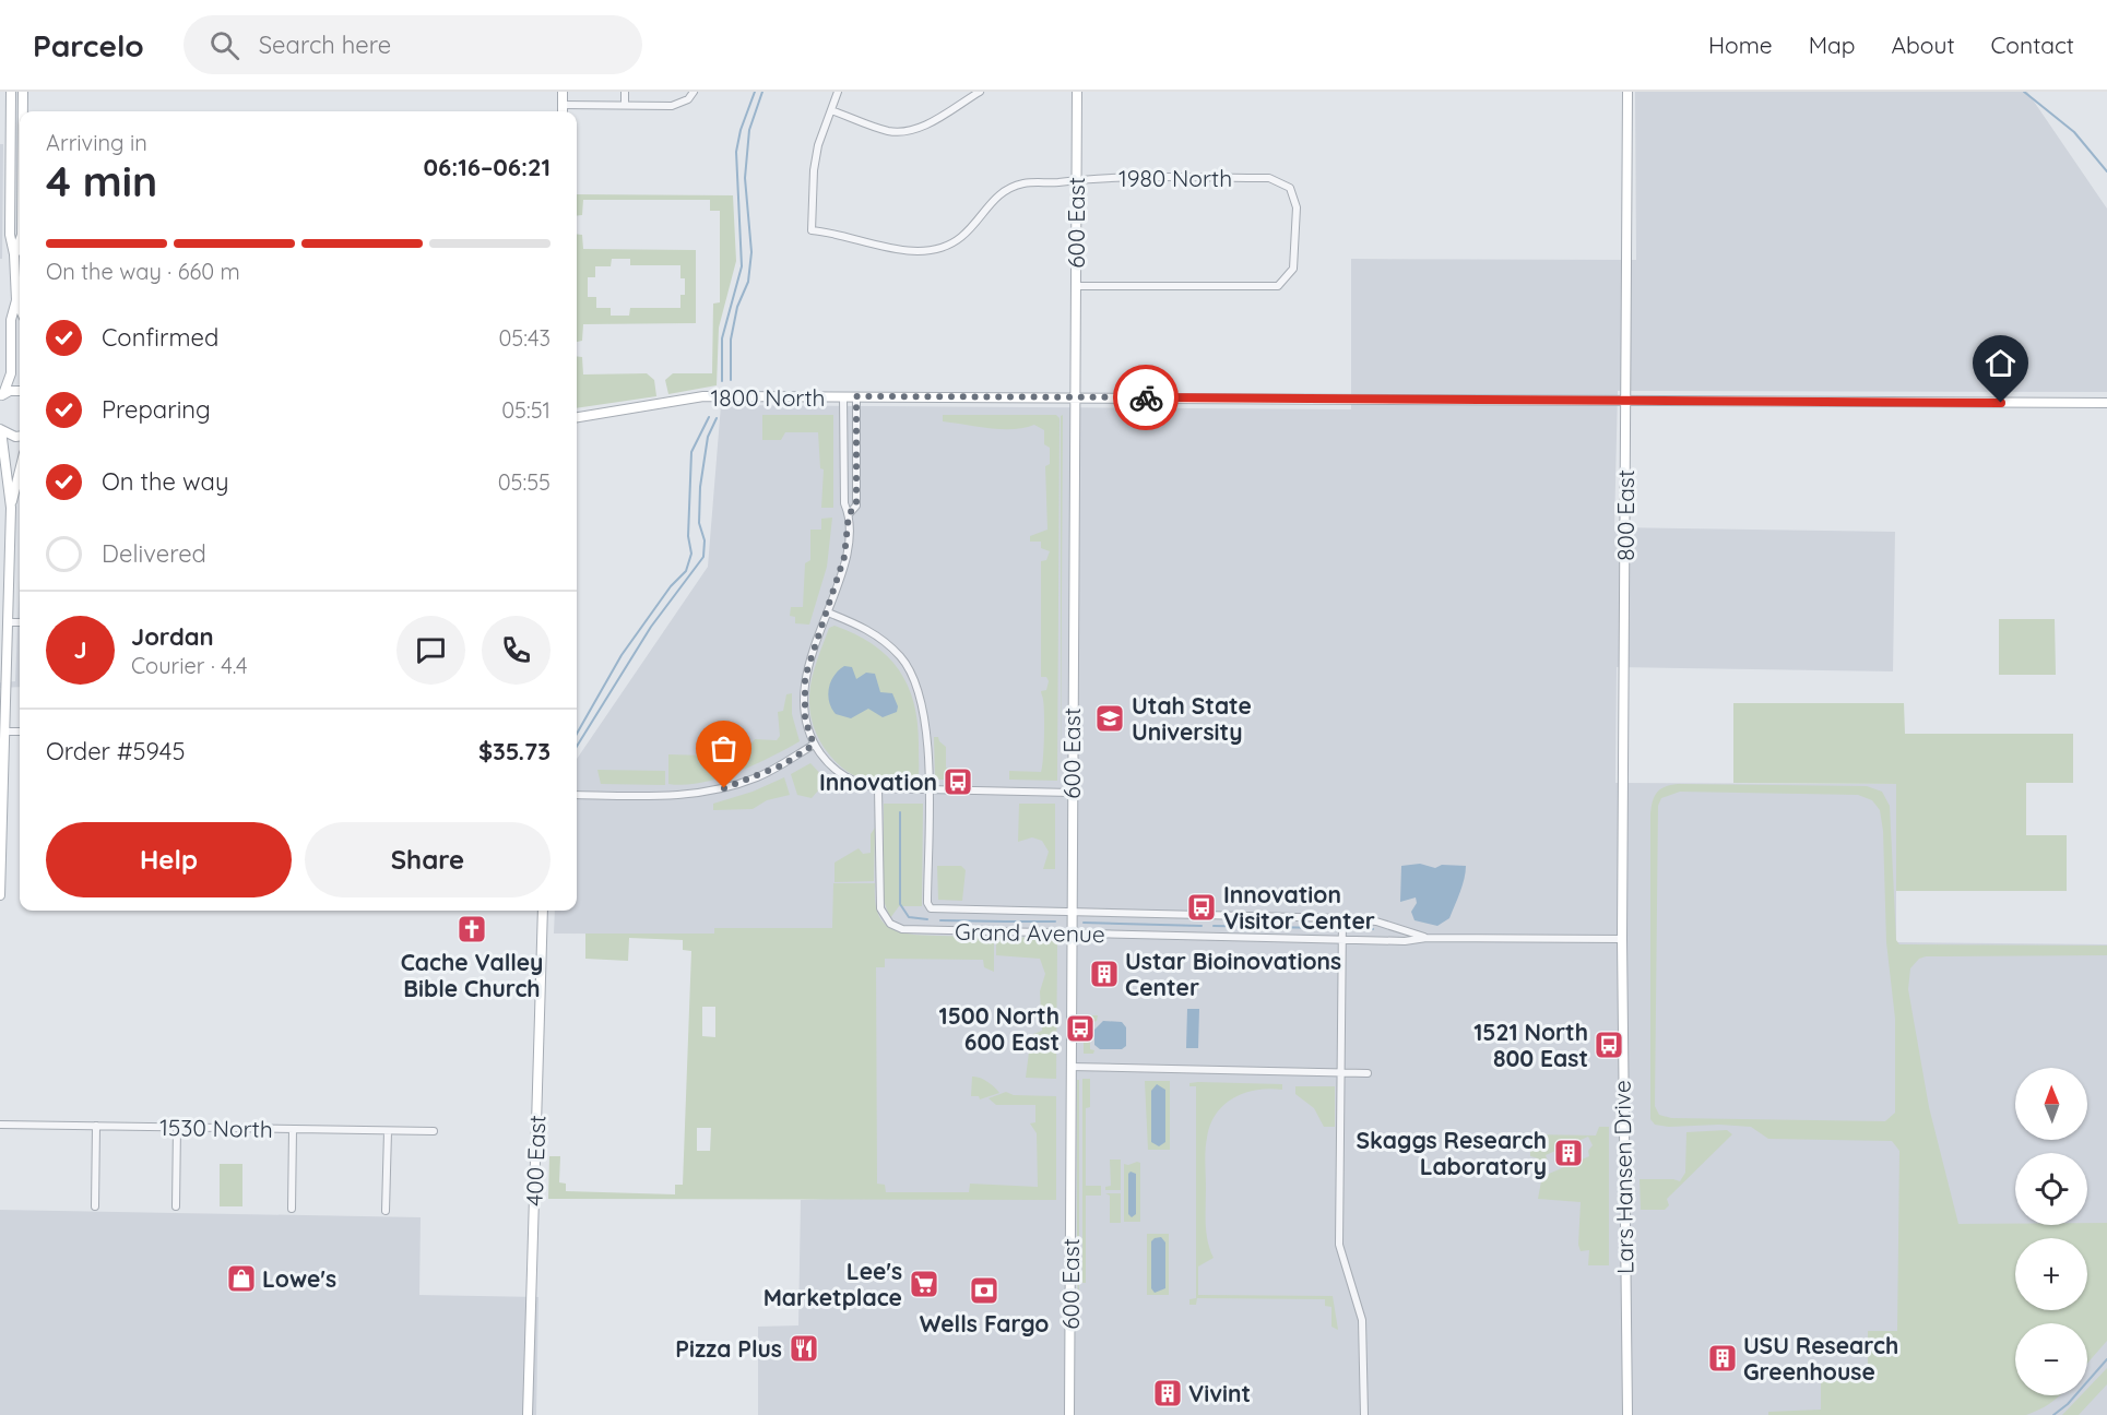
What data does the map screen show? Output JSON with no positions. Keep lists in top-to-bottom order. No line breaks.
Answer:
{"streets":{"street":["1980 North","600 East","1800 North","800 East","Grand Avenue","1530 North","400 East","Lars Hansen Drive"]},"crossings":[["1980 North","600 East"],["600 East","1800 North"],["600 East","Grand Avenue"],["1800 North","800 East"],["800 East","Grand Avenue"],["800 East","Lars Hansen Drive"],["Grand Avenue","Lars Hansen Drive"]],"places":{"school or university":["Utah State University"],"bus stop":["Innovation","Innovation Visitor Center","1500 North 600 East","1521 North 800 East"],"church":["Cache Valley Bible Church"],"building":["Ustar Bioinovations Center","Skaggs Research Laboratory","USU Research Greenhouse","Vivint"],"shop":["Lowe's"],"supermarket":["Lee's Marketplace"],"bank":["Wells Fargo"],"restaurant":["Pizza Plus"]},"north":"top","page":{"header":"Parcelo","search":"Search here","nav":["Home","Map","About","Contact"],"heading":["4 min","Arriving in","06:16–06:21"],"panel":["Jordan","Courier · 4.4","Order #5945","$35.73"],"bar":"On the way · 660 m","list":[["Confirmed","05:43"],["Preparing","05:51"],["On the way","05:55"],"Delivered"],"round":"J","buttons":["Help","Share"],"map_buttons":["+","−"]}}
